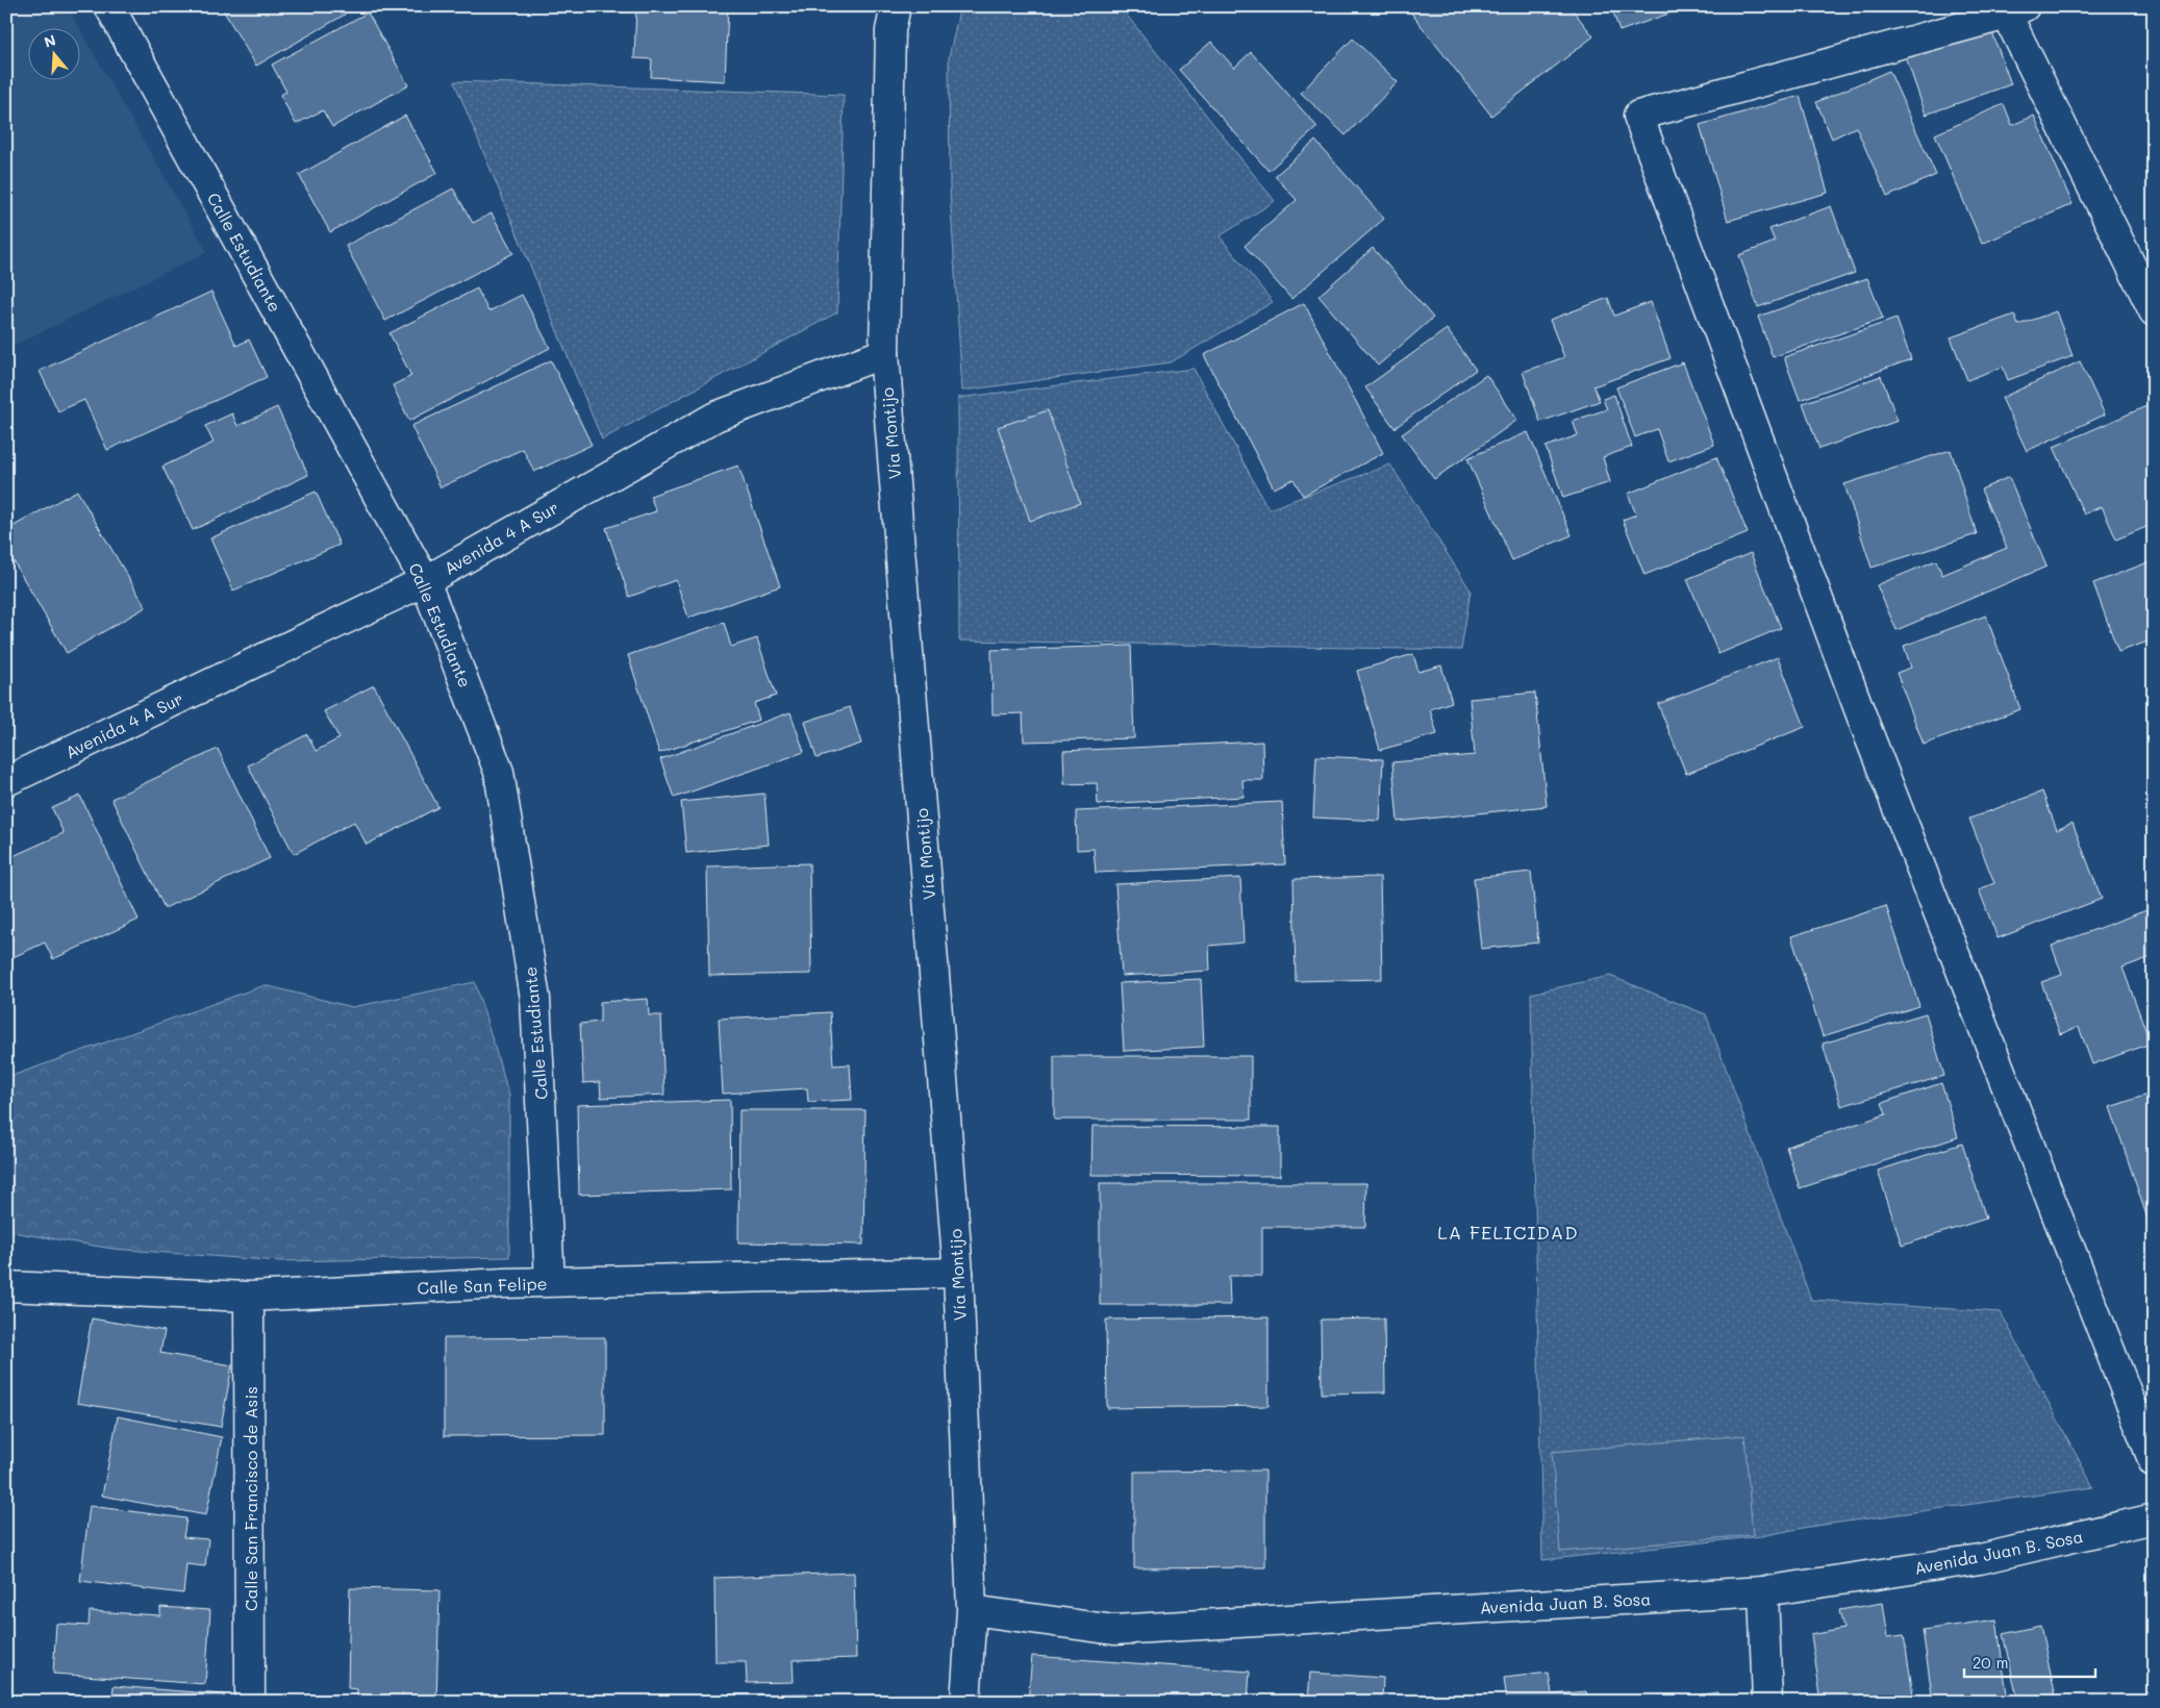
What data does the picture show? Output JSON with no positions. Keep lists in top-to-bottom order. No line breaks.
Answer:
{"streets":{"street":["Calle Estudiante","Vía Montijo","Avenida 4 A Sur","Calle San Felipe","Calle San Francisco de Asis","Avenida Juan B. Sosa"]},"crossings":[["Calle Estudiante","Avenida 4 A Sur"],["Calle Estudiante","Calle San Felipe"],["Vía Montijo","Avenida 4 A Sur"],["Vía Montijo","Calle San Felipe"],["Vía Montijo","Avenida Juan B. Sosa"],["Calle San Felipe","Calle San Francisco de Asis"]],"districts":["LA FELICIDAD"],"scale_bar":"20 m","north":"top"}
